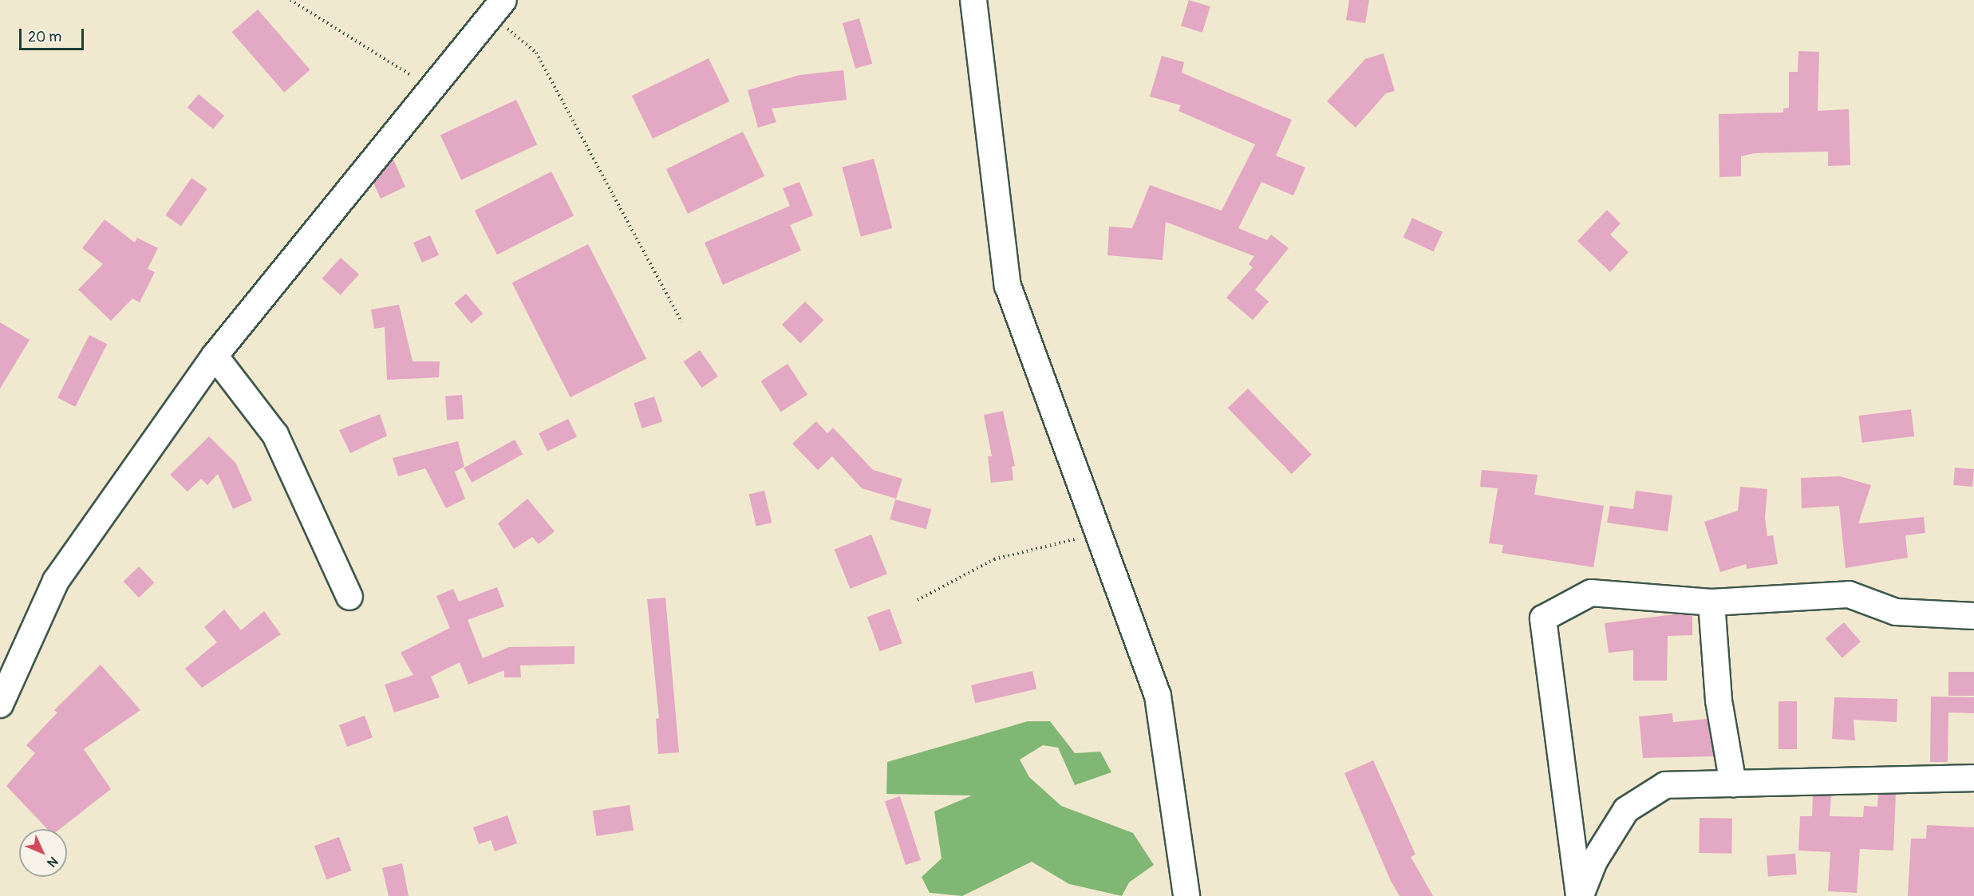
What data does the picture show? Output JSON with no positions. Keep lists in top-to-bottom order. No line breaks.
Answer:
{"scale_bar":"20 m","north":"bottom right"}
